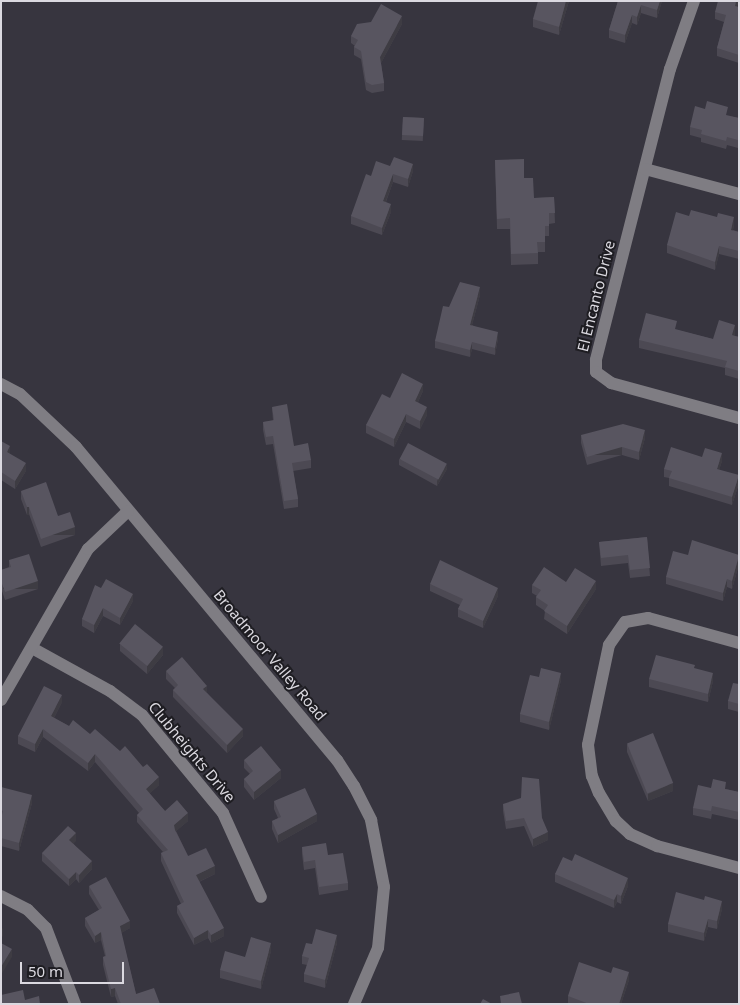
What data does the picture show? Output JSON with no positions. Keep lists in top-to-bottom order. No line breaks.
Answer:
{"streets":{"street":["El Encanto Drive","Broadmoor Valley Road","Clubheights Drive"]},"scale_bar":"50 m"}
